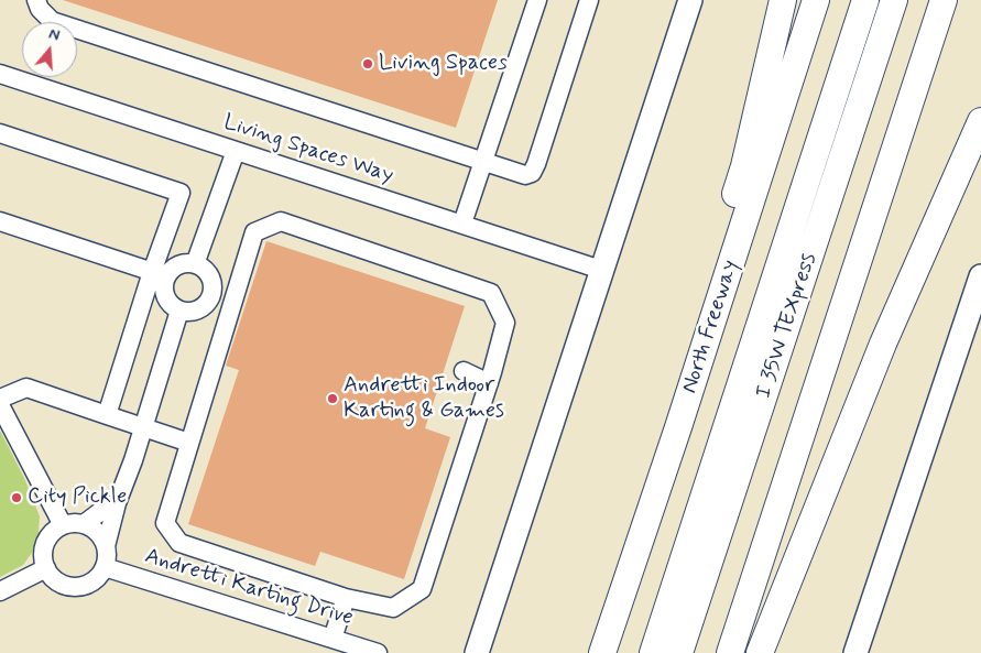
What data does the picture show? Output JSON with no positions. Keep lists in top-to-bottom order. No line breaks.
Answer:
{"streets":{"highway":["I 35W TEXpress","North Freeway"],"street":["Living Spaces Way","Andretti Karting Drive"]},"places":["Living Spaces","Andretti Indoor Karting & Games","City Pickle"],"north":"top"}
